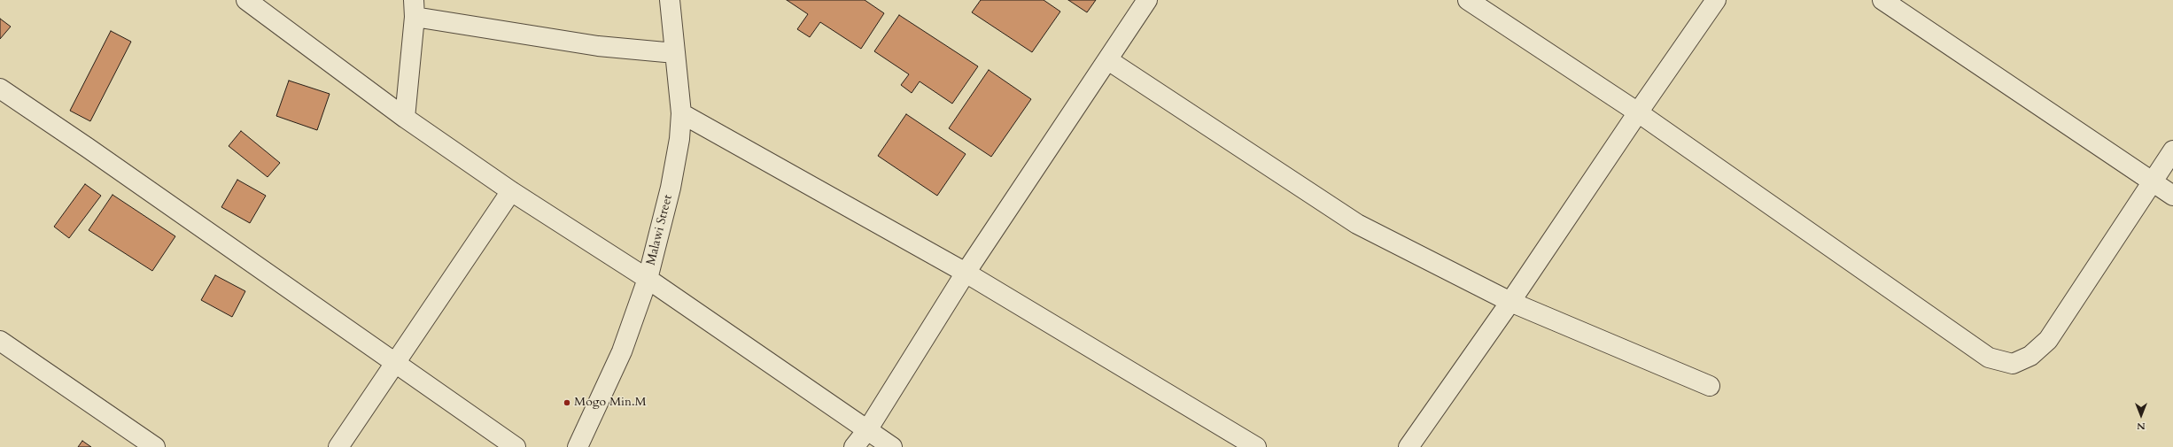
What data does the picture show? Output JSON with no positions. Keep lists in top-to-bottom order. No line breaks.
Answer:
{"streets":{"street":["Malawi Street"]},"places":["Mogo Min.M"],"north":"bottom"}
